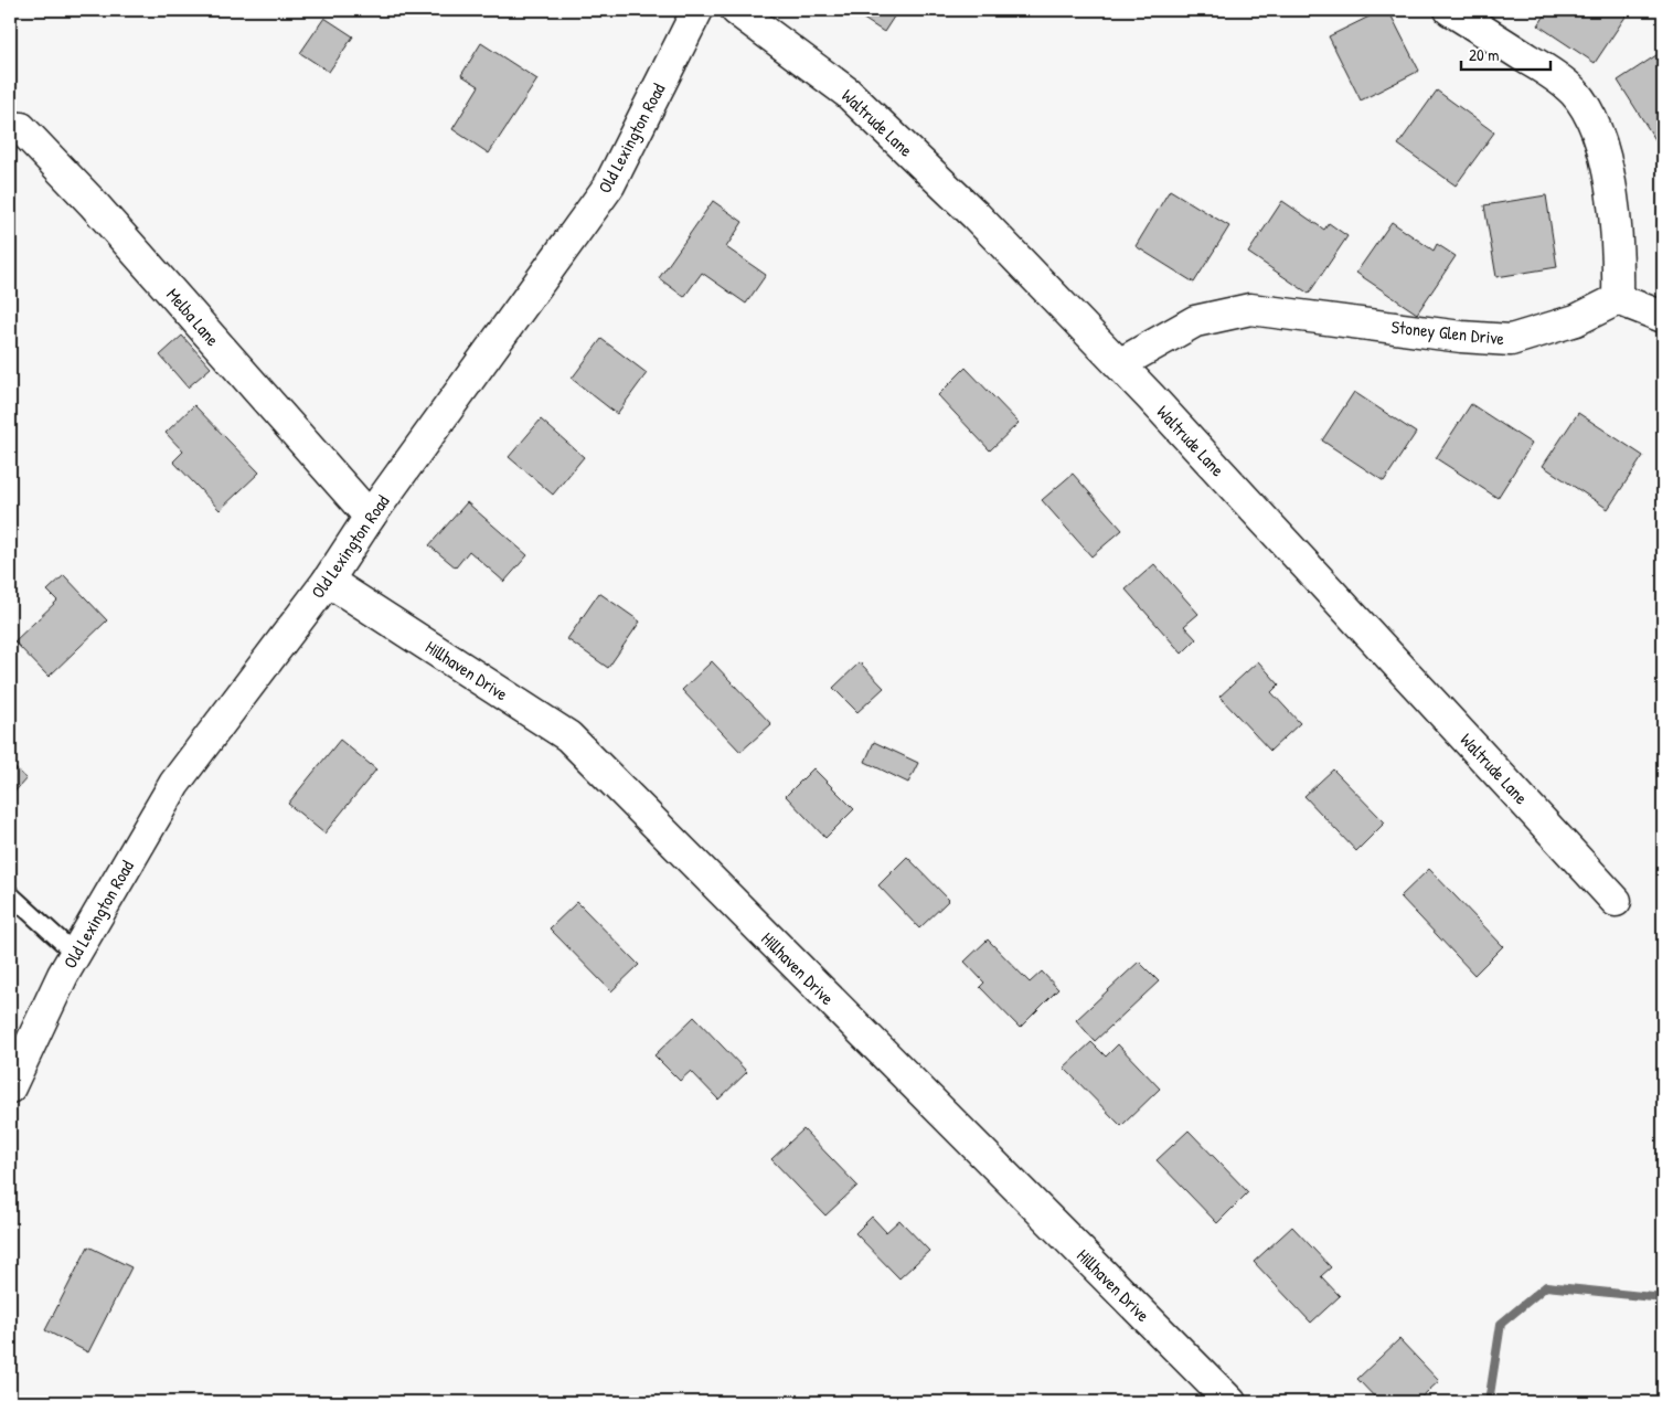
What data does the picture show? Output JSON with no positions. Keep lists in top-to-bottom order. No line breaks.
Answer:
{"streets":{"street":["Waltrude Lane","Old Lexington Road","Melba Lane","Stoney Glen Drive","Hillhaven Drive"]},"crossings":[["Waltrude Lane","Stoney Glen Drive"],["Old Lexington Road","Melba Lane"],["Old Lexington Road","Hillhaven Drive"]],"scale_bar":"20 m"}
